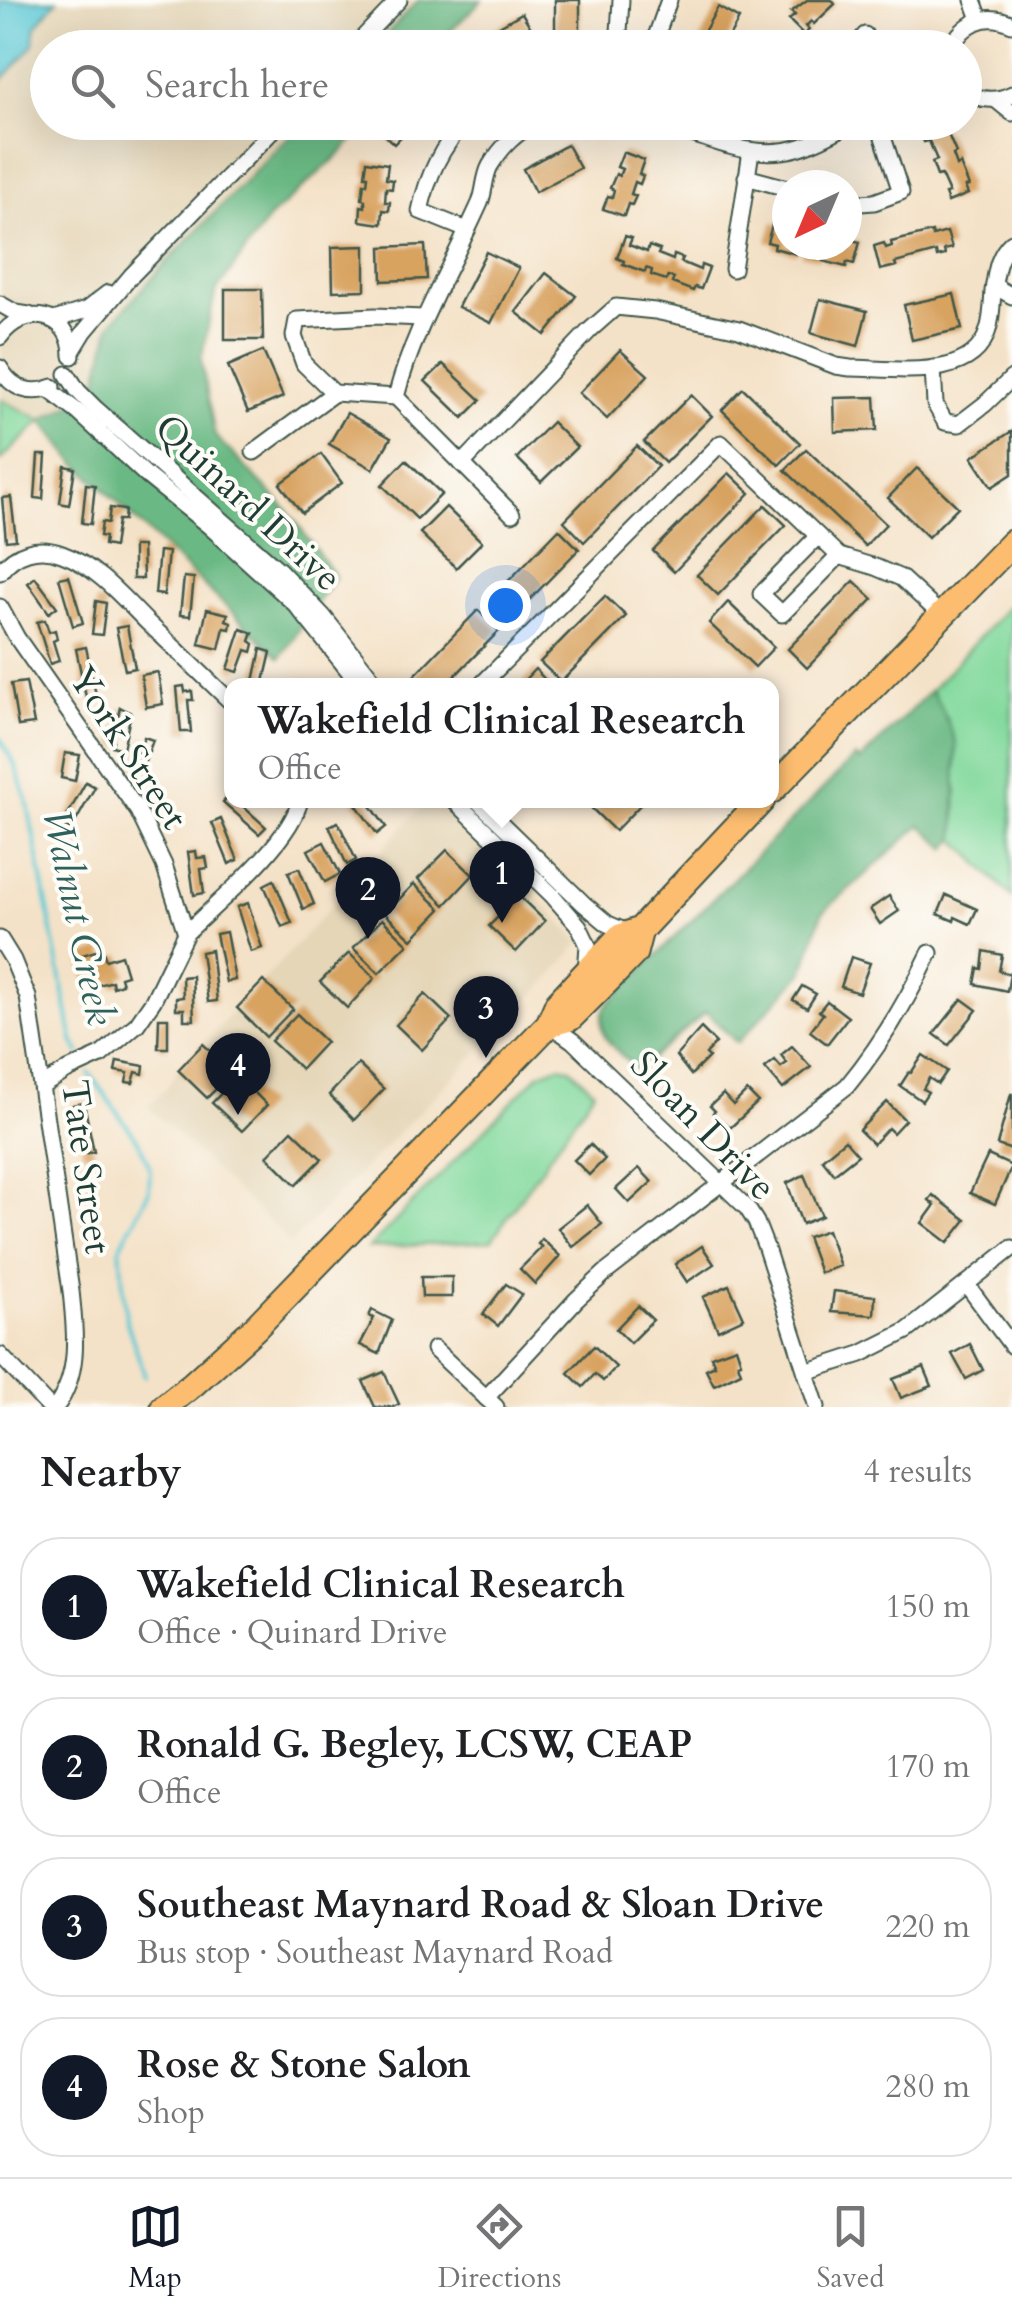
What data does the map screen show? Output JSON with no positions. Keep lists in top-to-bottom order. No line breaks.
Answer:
{"streets":{"street":["Quinard Drive","York Street","Sloan Drive","Tate Street"]},"water":["Walnut Creek"],"north":"bottom left","page":{"search":"Search here","popup":["Wakefield Clinical Research","Office"],"pins":["1","2","3","4"],"heading":["Nearby","4 results"],"list":[{"mark":"1","name":"Wakefield Clinical Research","note":"Office · Quinard Drive","value":"150 m"},{"mark":"2","name":"Ronald G. Begley, LCSW, CEAP","note":"Office","value":"170 m"},{"mark":"3","name":"Southeast Maynard Road & Sloan Drive","note":"Bus stop · Southeast Maynard Road","value":"220 m"},{"mark":"4","name":"Rose & Stone Salon","note":"Shop","value":"280 m"}],"nav":["Map","Directions","Saved"]}}
